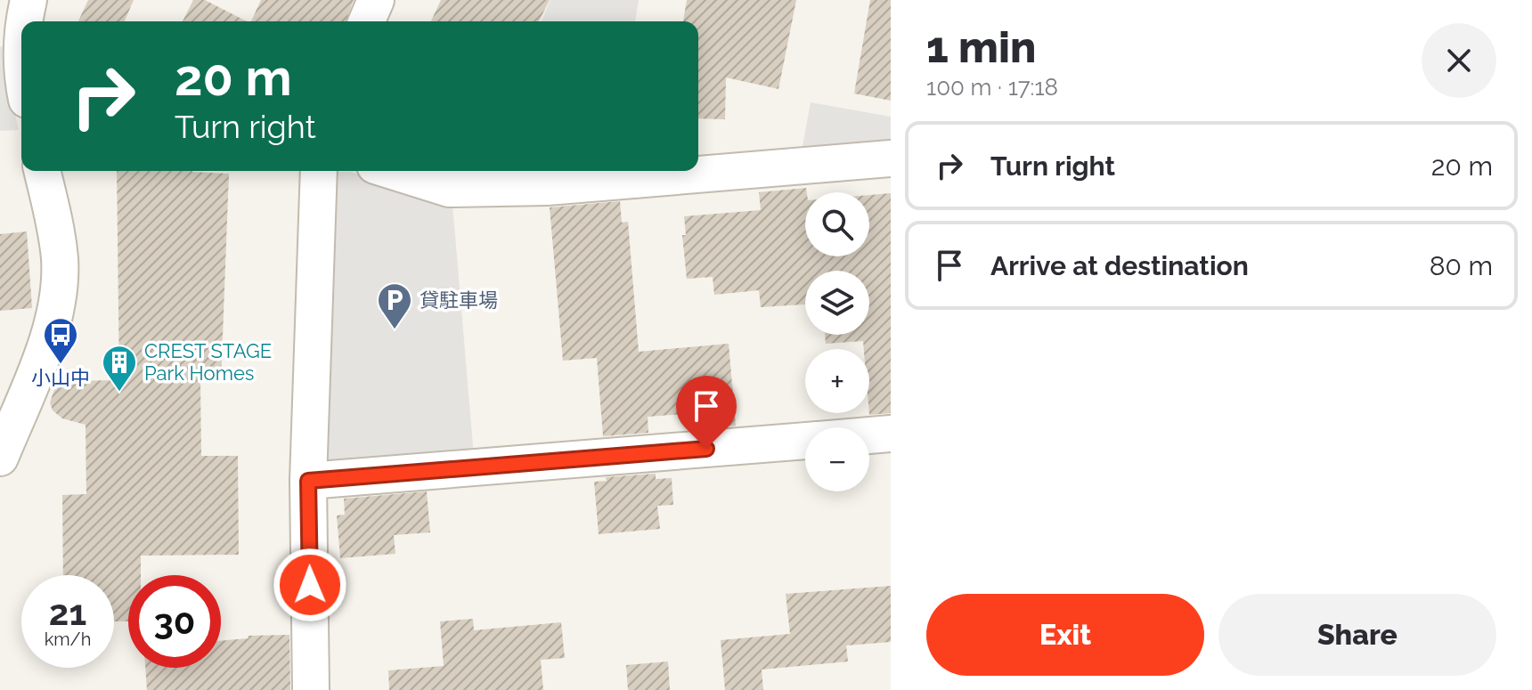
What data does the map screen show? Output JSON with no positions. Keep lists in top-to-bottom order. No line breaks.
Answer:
{"places":{"parking":["貸駐車場"],"bus stop":["小山中"],"building":["CREST STAGE Park Homes"]},"page":{"heading":["1 min","100 m · 17:18"],"turn":["20 m","Turn right"],"list":[{"name":"Turn right","value":"20 m"},{"name":"Arrive at destination","value":"80 m"}],"map_buttons":["+","−"],"speed":"21 km/h","limit":"30","buttons":["Exit","Share"]}}
